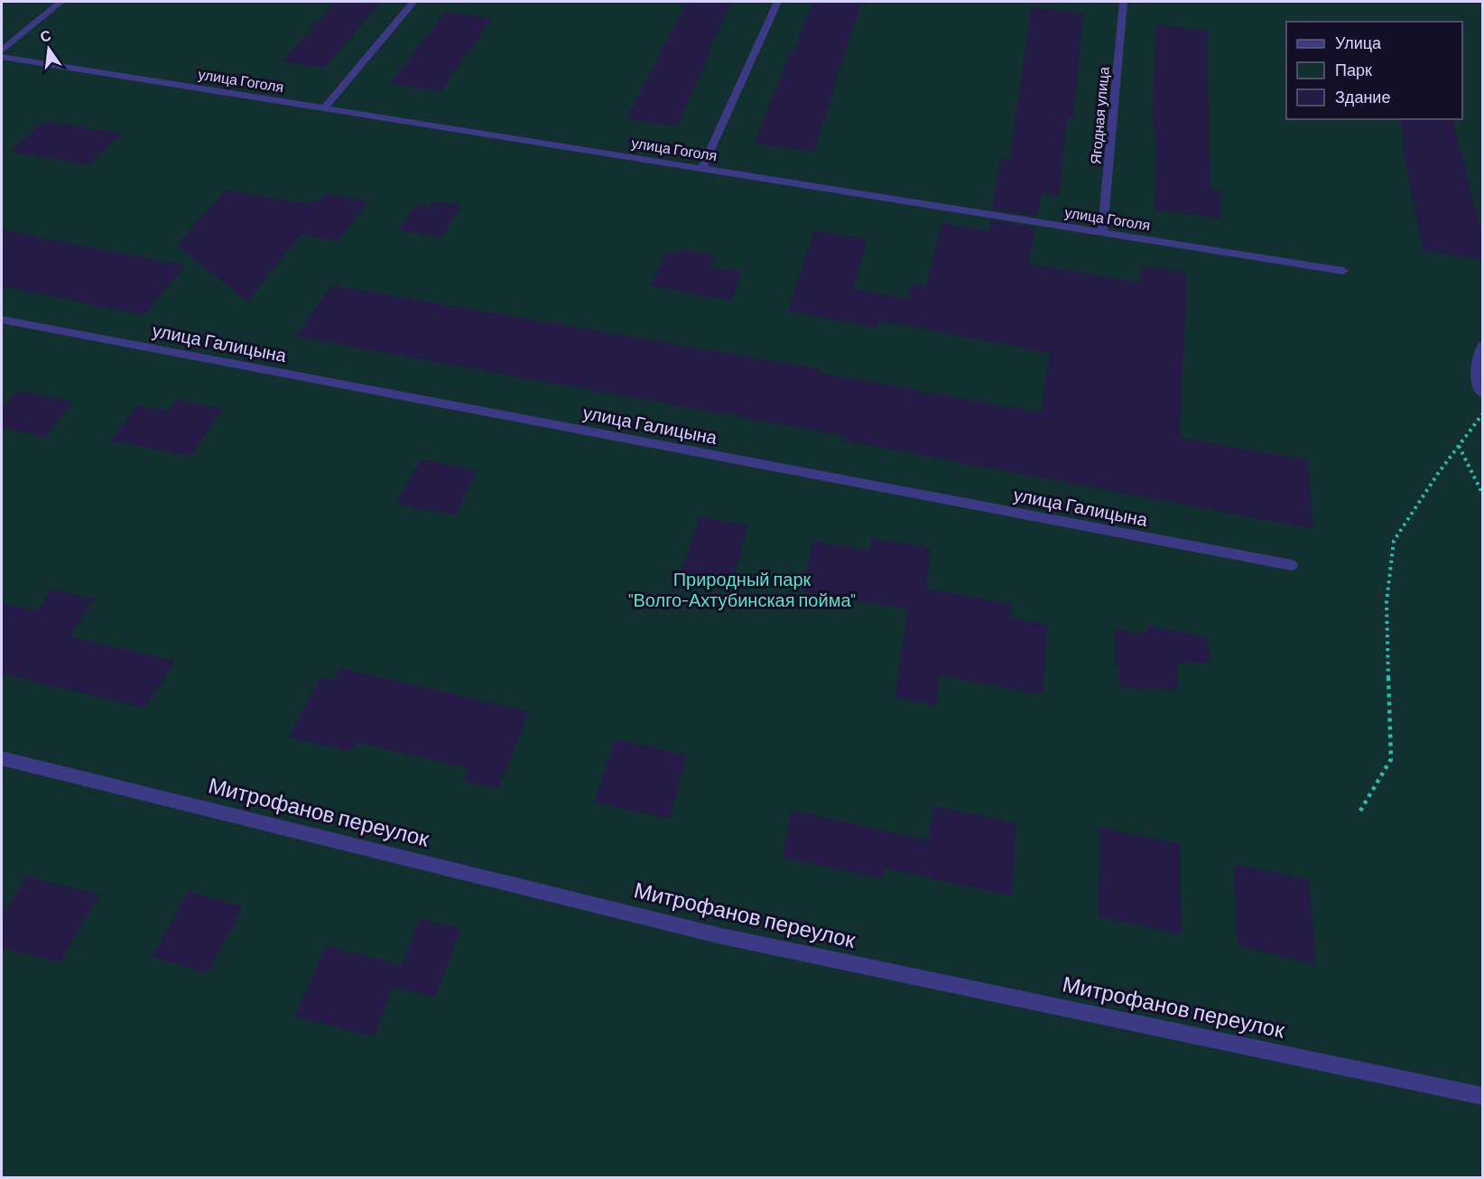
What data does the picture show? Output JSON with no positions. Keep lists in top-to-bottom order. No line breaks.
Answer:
{"streets":{"street":["улица Гоголя","Ягодная улица","улица Галицына","Митрофанов переулок"]},"crossings":[["улица Гоголя","Ягодная улица"]],"parks":["Природный парк \"Волго-Ахтубинская пойма\""],"legend":["Улица","Парк","Здание"],"north":"top"}
